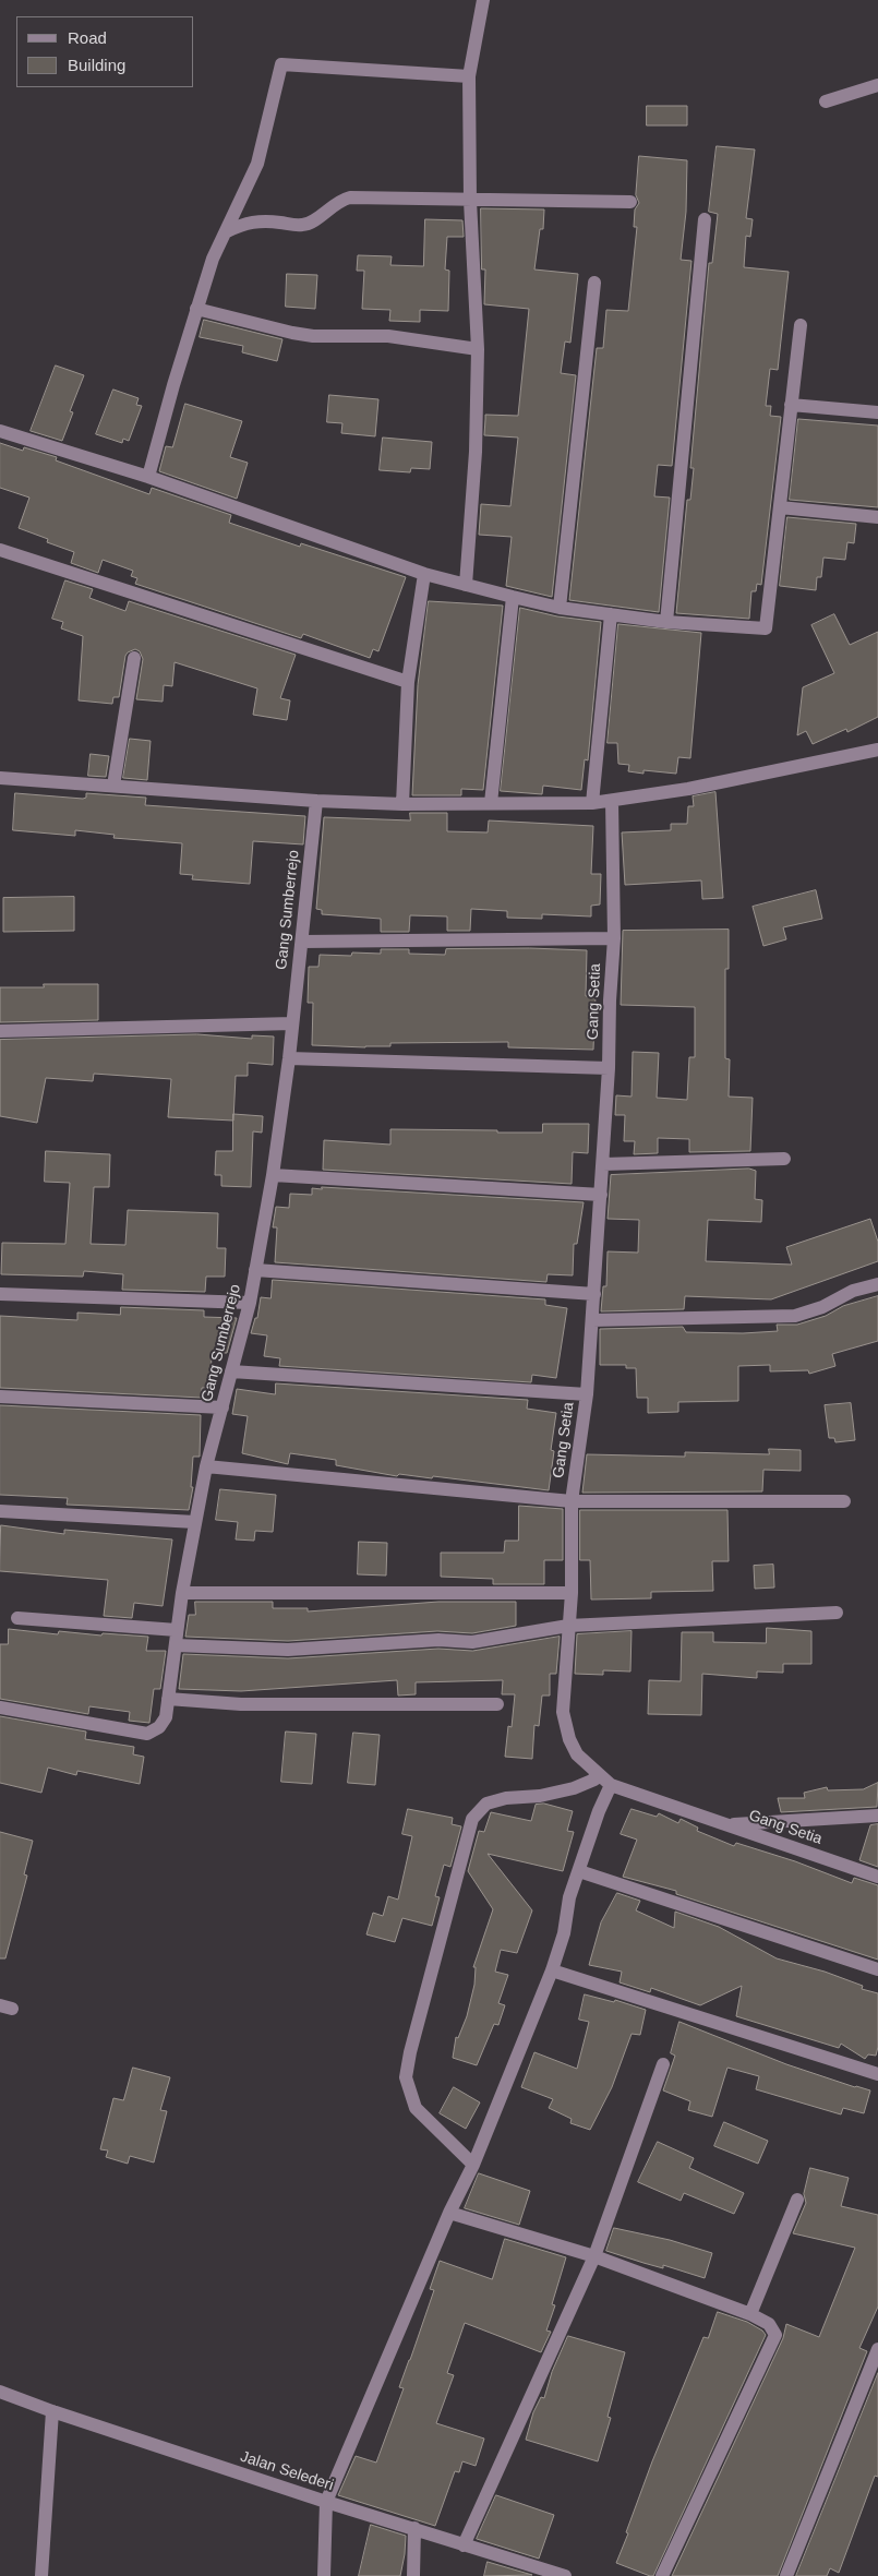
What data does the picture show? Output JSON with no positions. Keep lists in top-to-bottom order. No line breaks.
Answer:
{"streets":{"street":["Gang Sumberrejo","Gang Setia","Jalan Selederi"]},"legend":["Road","Building"]}
